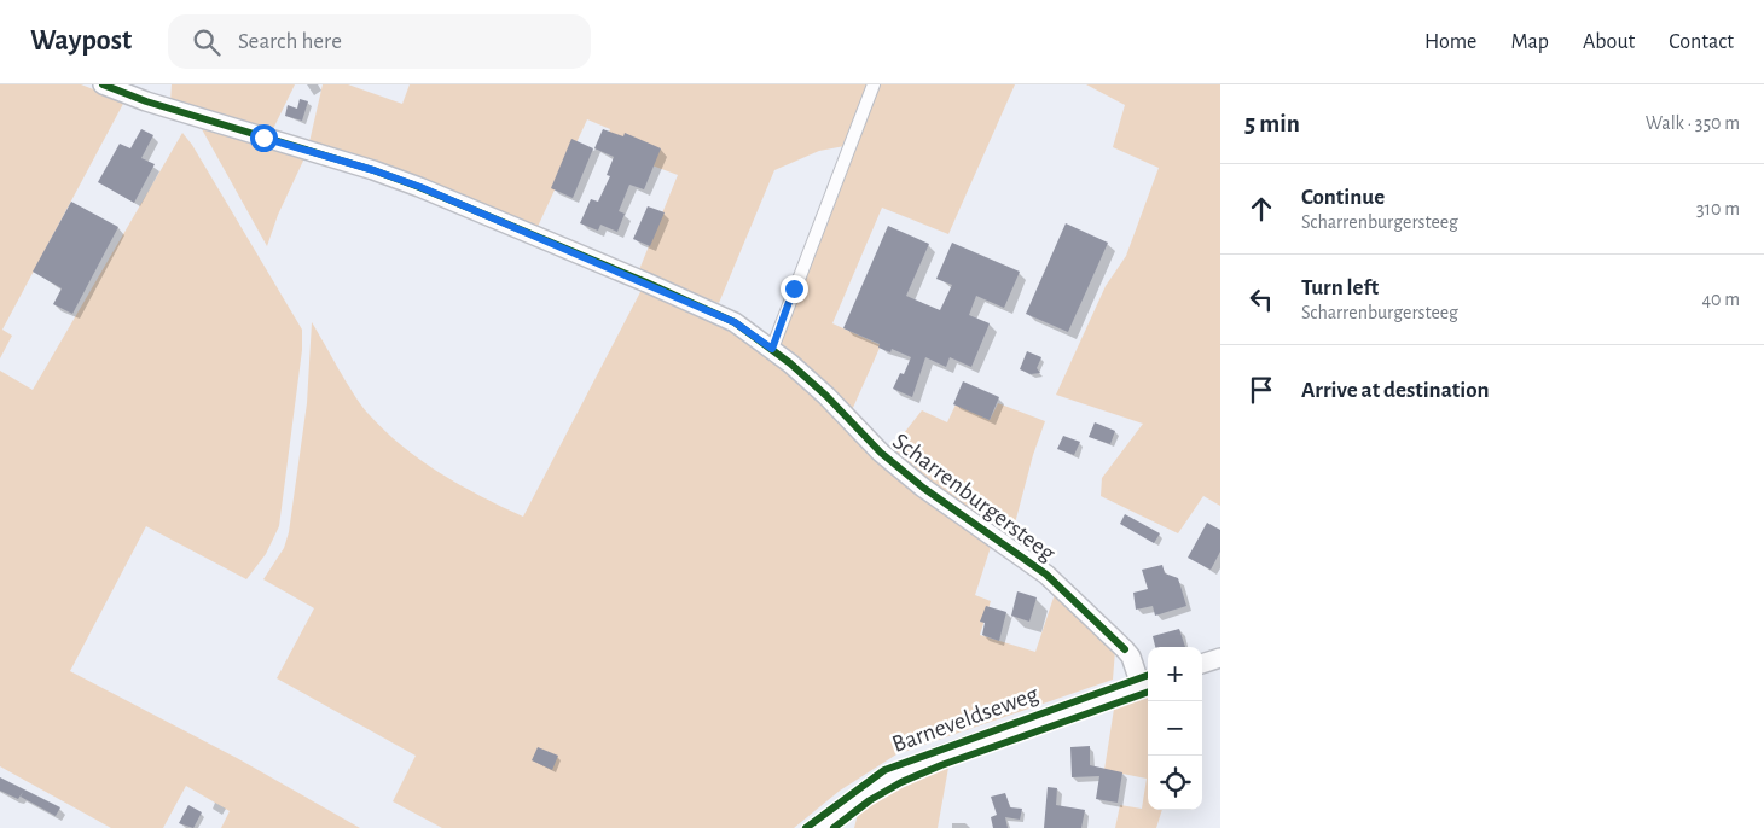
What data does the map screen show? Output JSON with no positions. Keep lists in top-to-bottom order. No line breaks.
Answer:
{"streets":{"street":["Scharrenburgersteeg","Barneveldseweg"]},"crossings":[["Scharrenburgersteeg","Barneveldseweg"]],"page":{"header":"Waypost","search":"Search here","nav":["Home","Map","About","Contact"],"heading":["5 min","Walk · 350 m"],"list":[["Continue","Scharrenburgersteeg","310 m"],["Turn left","Scharrenburgersteeg","40 m"],"Arrive at destination"],"map_buttons":["+","−"]}}
